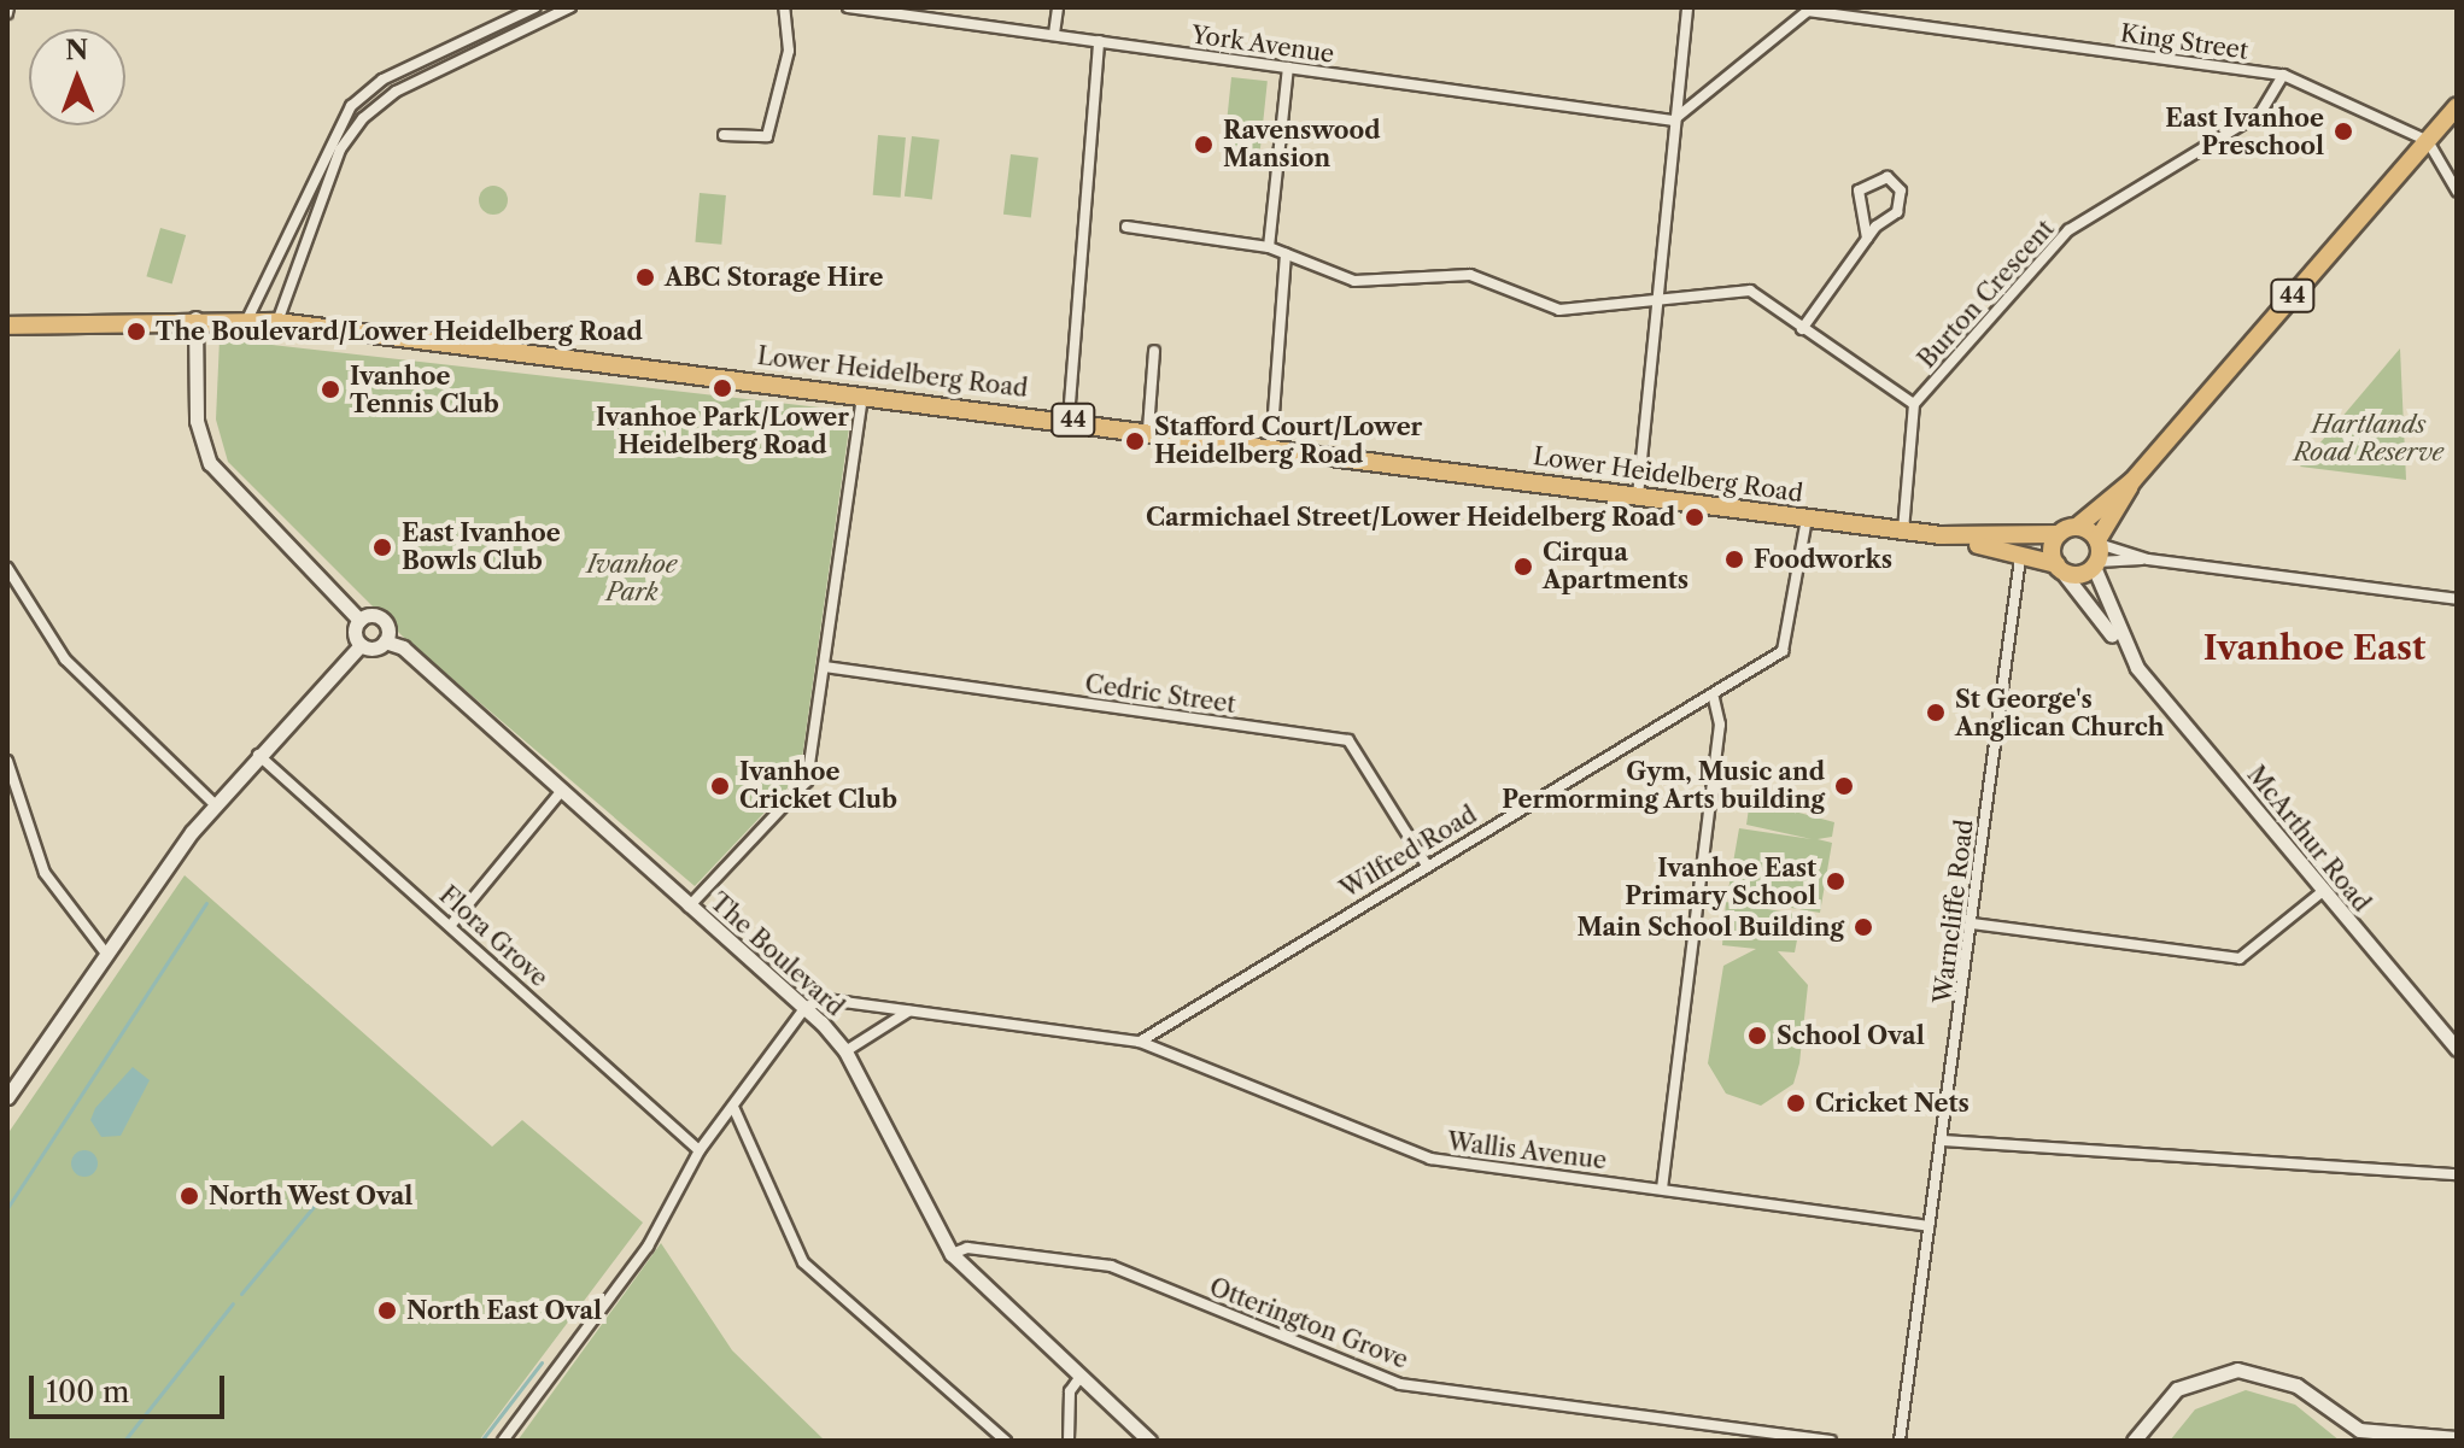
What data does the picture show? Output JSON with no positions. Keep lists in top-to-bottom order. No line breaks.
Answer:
{"streets":{"main road":["44","Lower Heidelberg Road"],"street":["King Street","York Avenue","Burton Crescent","Cedric Street","McArthur Road","Wilfred Road","Warncliffe Road","Flora Grove","The Boulevard","Wallis Avenue","Otterington Grove"]},"crossings":[["King Street","York Avenue"],["King Street","Burton Crescent"],["King Street","44"],["44","Lower Heidelberg Road"],["44","McArthur Road"],["Lower Heidelberg Road","McArthur Road"],["Lower Heidelberg Road","Wilfred Road"],["Lower Heidelberg Road","Warncliffe Road"],["Cedric Street","Wilfred Road"],["Wilfred Road","Wallis Avenue"],["Warncliffe Road","Wallis Avenue"],["The Boulevard","Otterington Grove"]],"districts":["Ivanhoe East"],"parks":["Hartlands Road Reserve","Ivanhoe Park"],"places":["East Ivanhoe Preschool","Ravenswood Mansion","ABC Storage Hire","The Boulevard/Lower Heidelberg Road","Ivanhoe Park/Lower Heidelberg Road","Ivanhoe Tennis Club","Stafford Court/Lower Heidelberg Road","Carmichael Street/Lower Heidelberg Road","East Ivanhoe Bowls Club","Foodworks","Cirqua Apartments","St George's Anglican Church","Ivanhoe Cricket Club","Gym, Music and Permorming Arts building","Ivanhoe East Primary School","Main School Building","School Oval","Cricket Nets","North West Oval","North East Oval"],"scale_bar":"100 m","north":"top"}
